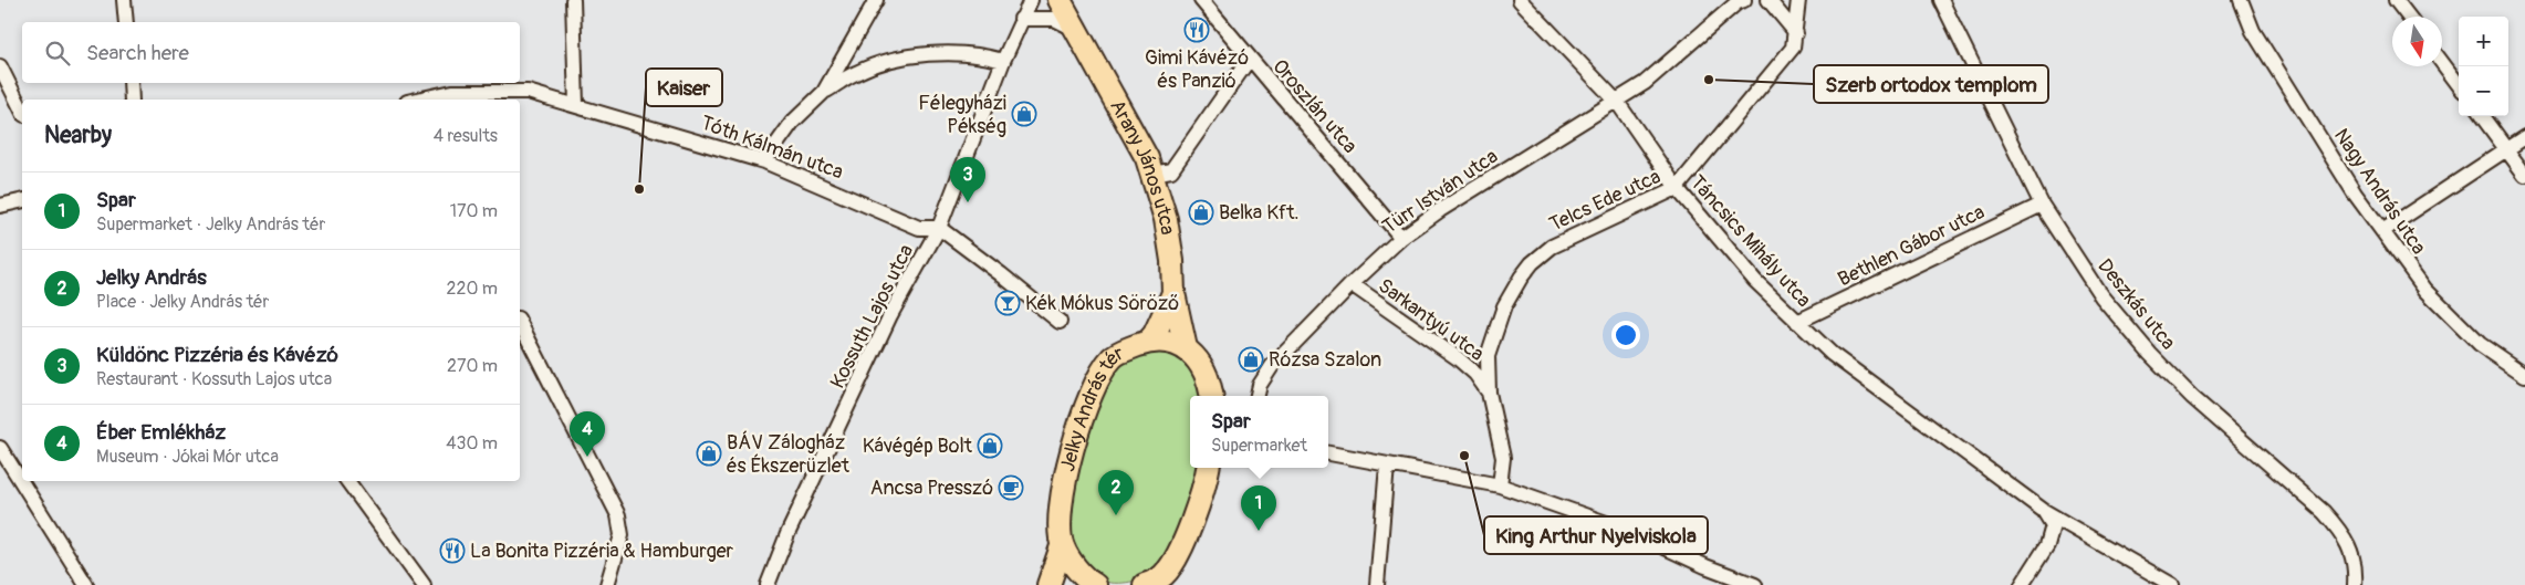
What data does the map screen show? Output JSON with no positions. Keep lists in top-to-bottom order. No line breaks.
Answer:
{"streets":{"main road":["Arany János utca","Jelky András tér"],"street":["Oroszlán utca","Tóth Kálmán utca","Türr István utca","Nagy András utca","Telcs Ede utca","Táncsics Mihály utca","Bethlen Gábor utca","Deszkás utca","Kossuth Lajos utca","Sarkantyú utca"]},"crossings":[["Oroszlán utca","Türr István utca"],["Tóth Kálmán utca","Kossuth Lajos utca"],["Arany János utca","Jelky András tér"],["Türr István utca","Táncsics Mihály utca"],["Türr István utca","Sarkantyú utca"],["Telcs Ede utca","Táncsics Mihály utca"],["Telcs Ede utca","Sarkantyú utca"],["Táncsics Mihály utca","Bethlen Gábor utca"],["Bethlen Gábor utca","Deszkás utca"]],"places":{"restaurant":["Gimi Kávézó és Panzió","La Bonita Pizzéria & Hamburger"],"other":["Szerb ortodox templom","Kaiser","King Arthur Nyelviskola"],"shop":["Félegyházi Pékség","Belka Kft.","Rózsa Szalon","Kávégép Bolt","BÁV Zálogház és Ékszerüzlet"],"bar":["Kék Mókus Söröző"],"cafe":["Ancsa Presszó"]},"north":"bottom","page":{"map_buttons":["+","−"],"search":"Search here","heading":["Nearby","4 results"],"pins":["3","4","2","1"],"list":[{"mark":"1","name":"Spar","note":"Supermarket · Jelky András tér","value":"170 m"},{"mark":"2","name":"Jelky András","note":"Place · Jelky András tér","value":"220 m"},{"mark":"3","name":"Küldönc Pizzéria és Kávézó","note":"Restaurant · Kossuth Lajos utca","value":"270 m"},{"mark":"4","name":"Éber Emlékház","note":"Museum · Jókai Mór utca","value":"430 m"}],"popup":["Spar","Supermarket"]}}
